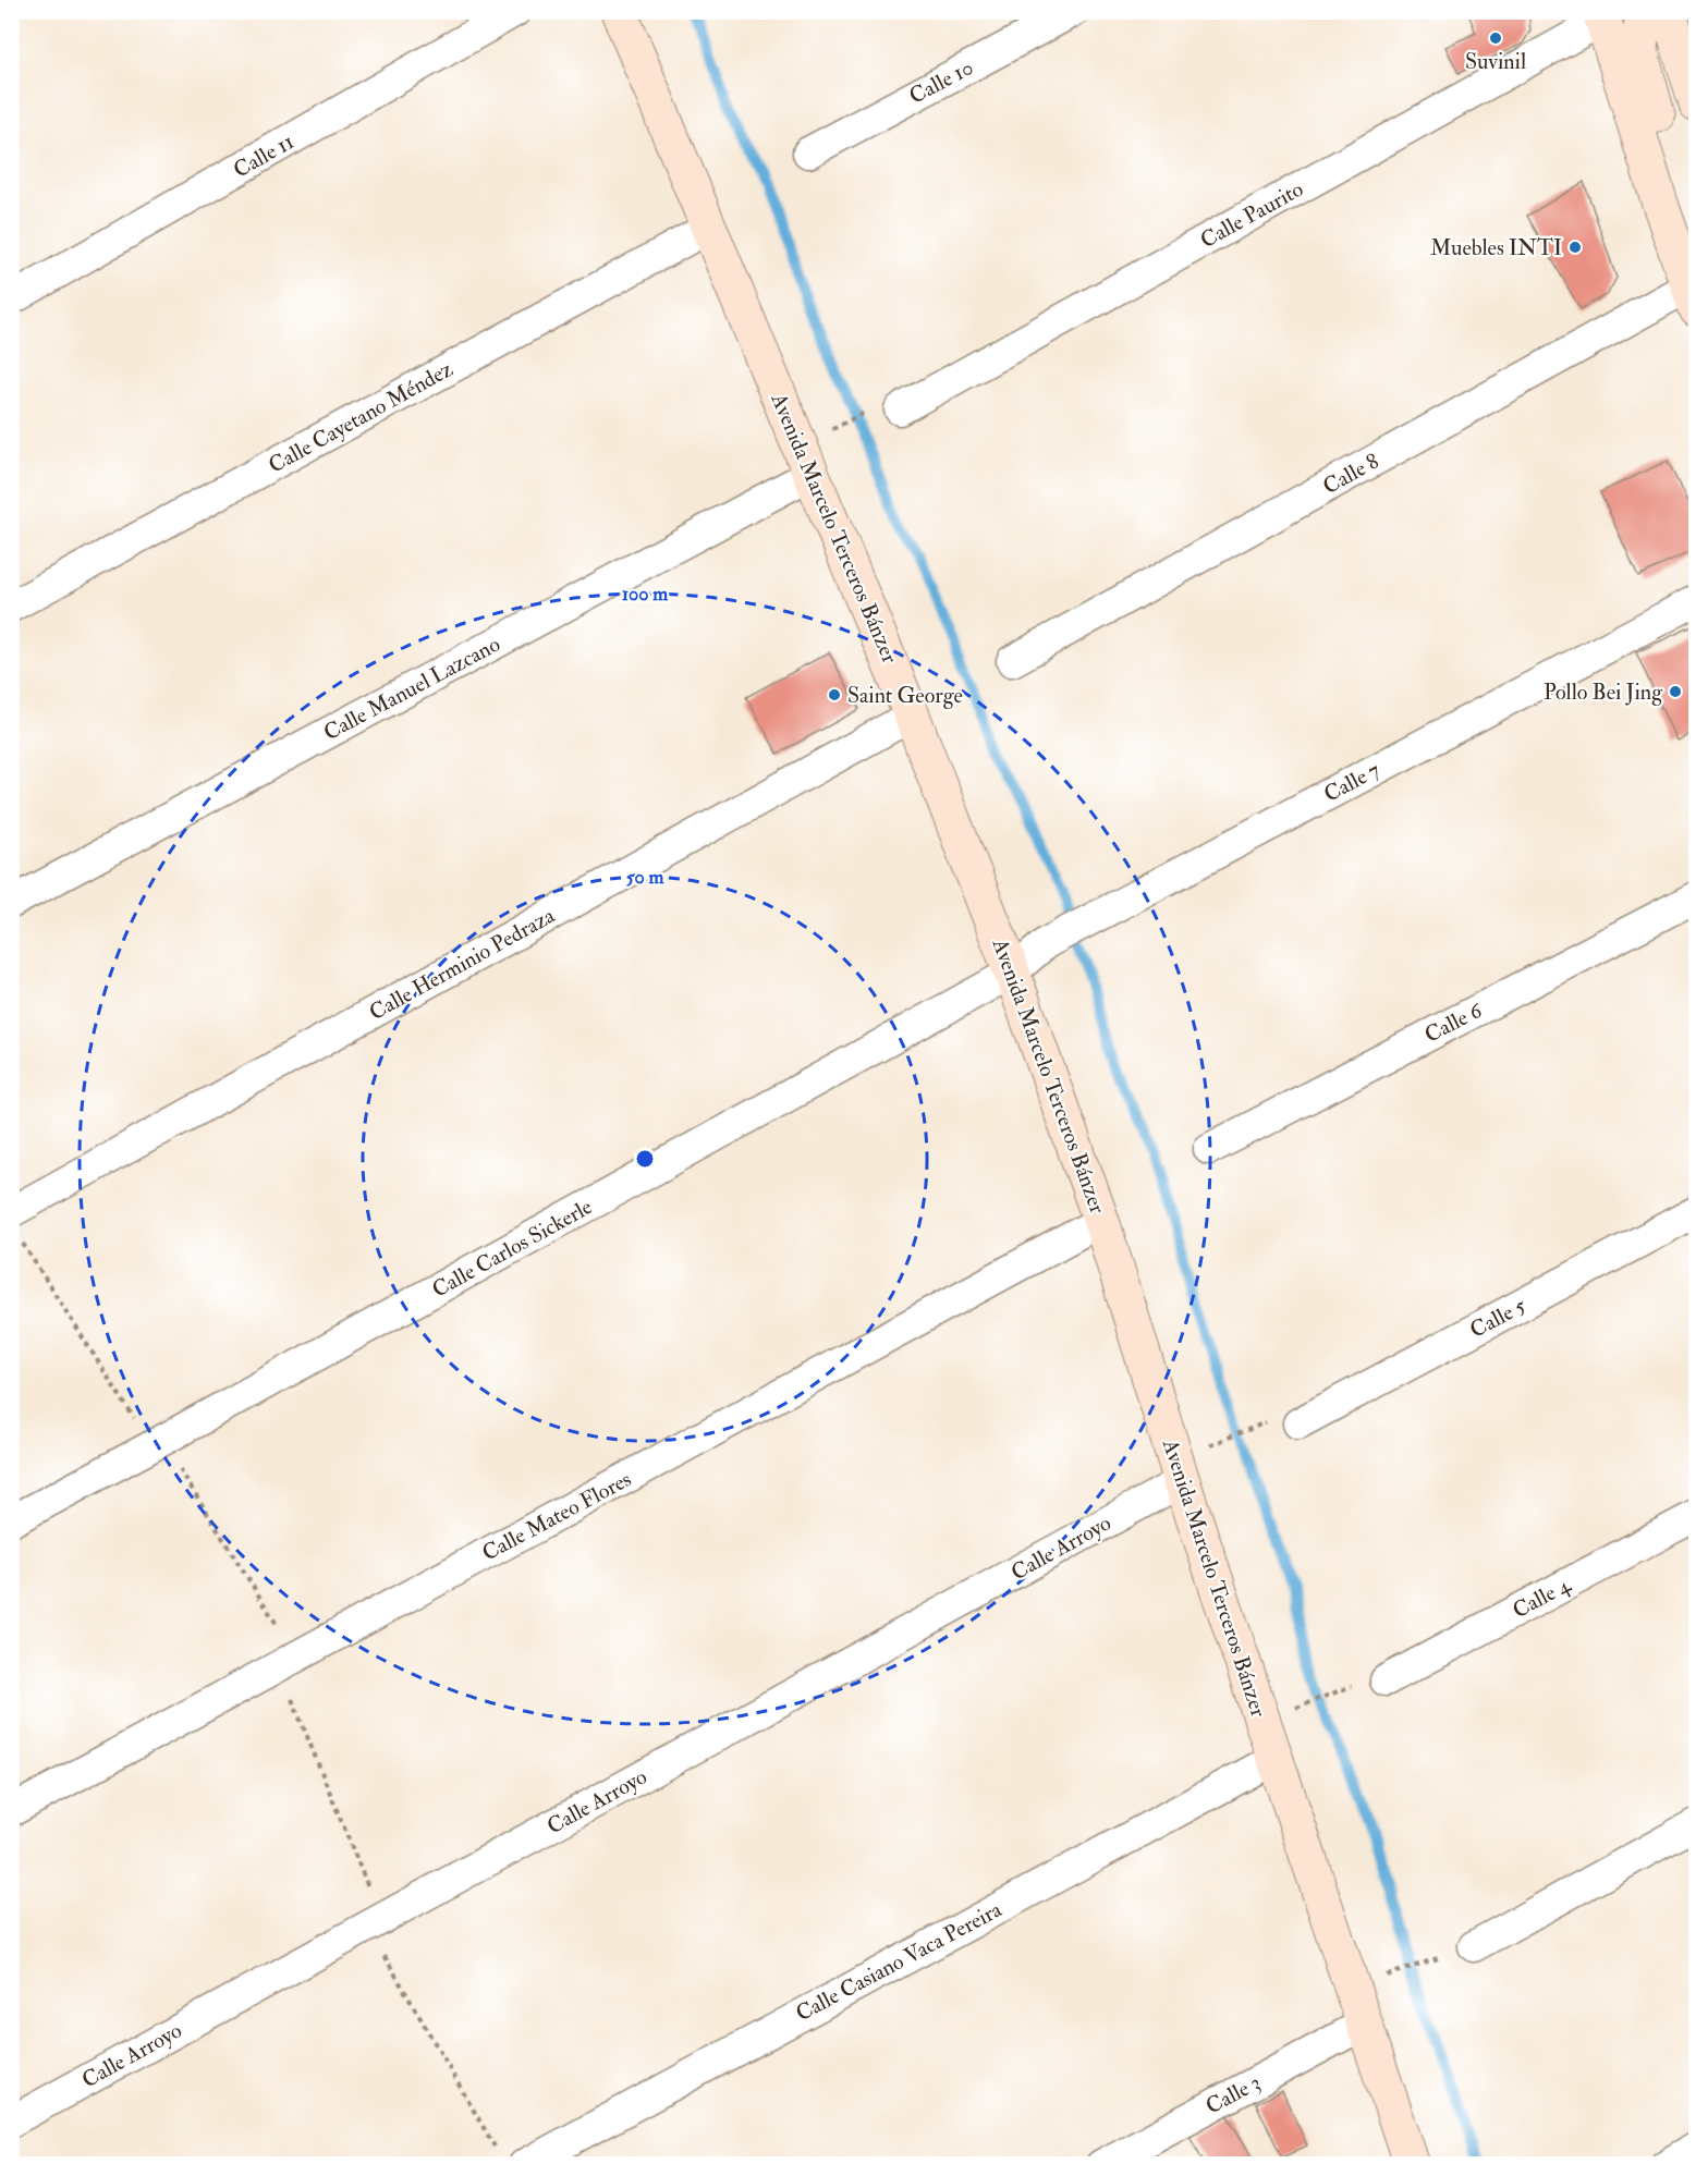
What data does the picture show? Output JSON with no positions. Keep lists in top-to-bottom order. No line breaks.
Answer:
{"streets":{"street":["Calle 10","Calle 11","Calle Paurito","Calle Cayetano Méndez","Calle 8","Avenida Marcelo Terceros Bánzer","Calle Manuel Lazcano","Calle 7","Calle Herminio Pedraza","Calle 6","Calle Carlos Sickerle","Calle 5","Calle Mateo Flores","Calle Arroyo","Calle 4","Calle Casiano Vaca Pereira","Calle 3"]},"crossings":[["Calle Cayetano Méndez","Avenida Marcelo Terceros Bánzer"],["Avenida Marcelo Terceros Bánzer","Calle Manuel Lazcano"],["Avenida Marcelo Terceros Bánzer","Calle 7"],["Avenida Marcelo Terceros Bánzer","Calle Herminio Pedraza"],["Avenida Marcelo Terceros Bánzer","Calle Carlos Sickerle"],["Avenida Marcelo Terceros Bánzer","Calle Mateo Flores"],["Avenida Marcelo Terceros Bánzer","Calle Arroyo"],["Avenida Marcelo Terceros Bánzer","Calle Casiano Vaca Pereira"],["Avenida Marcelo Terceros Bánzer","Calle 3"],["Calle 7","Calle Carlos Sickerle"]],"places":["Suvinil","Muebles INTI","Pollo Bei Jing","Saint George"],"rings":["100 m","50 m"]}
